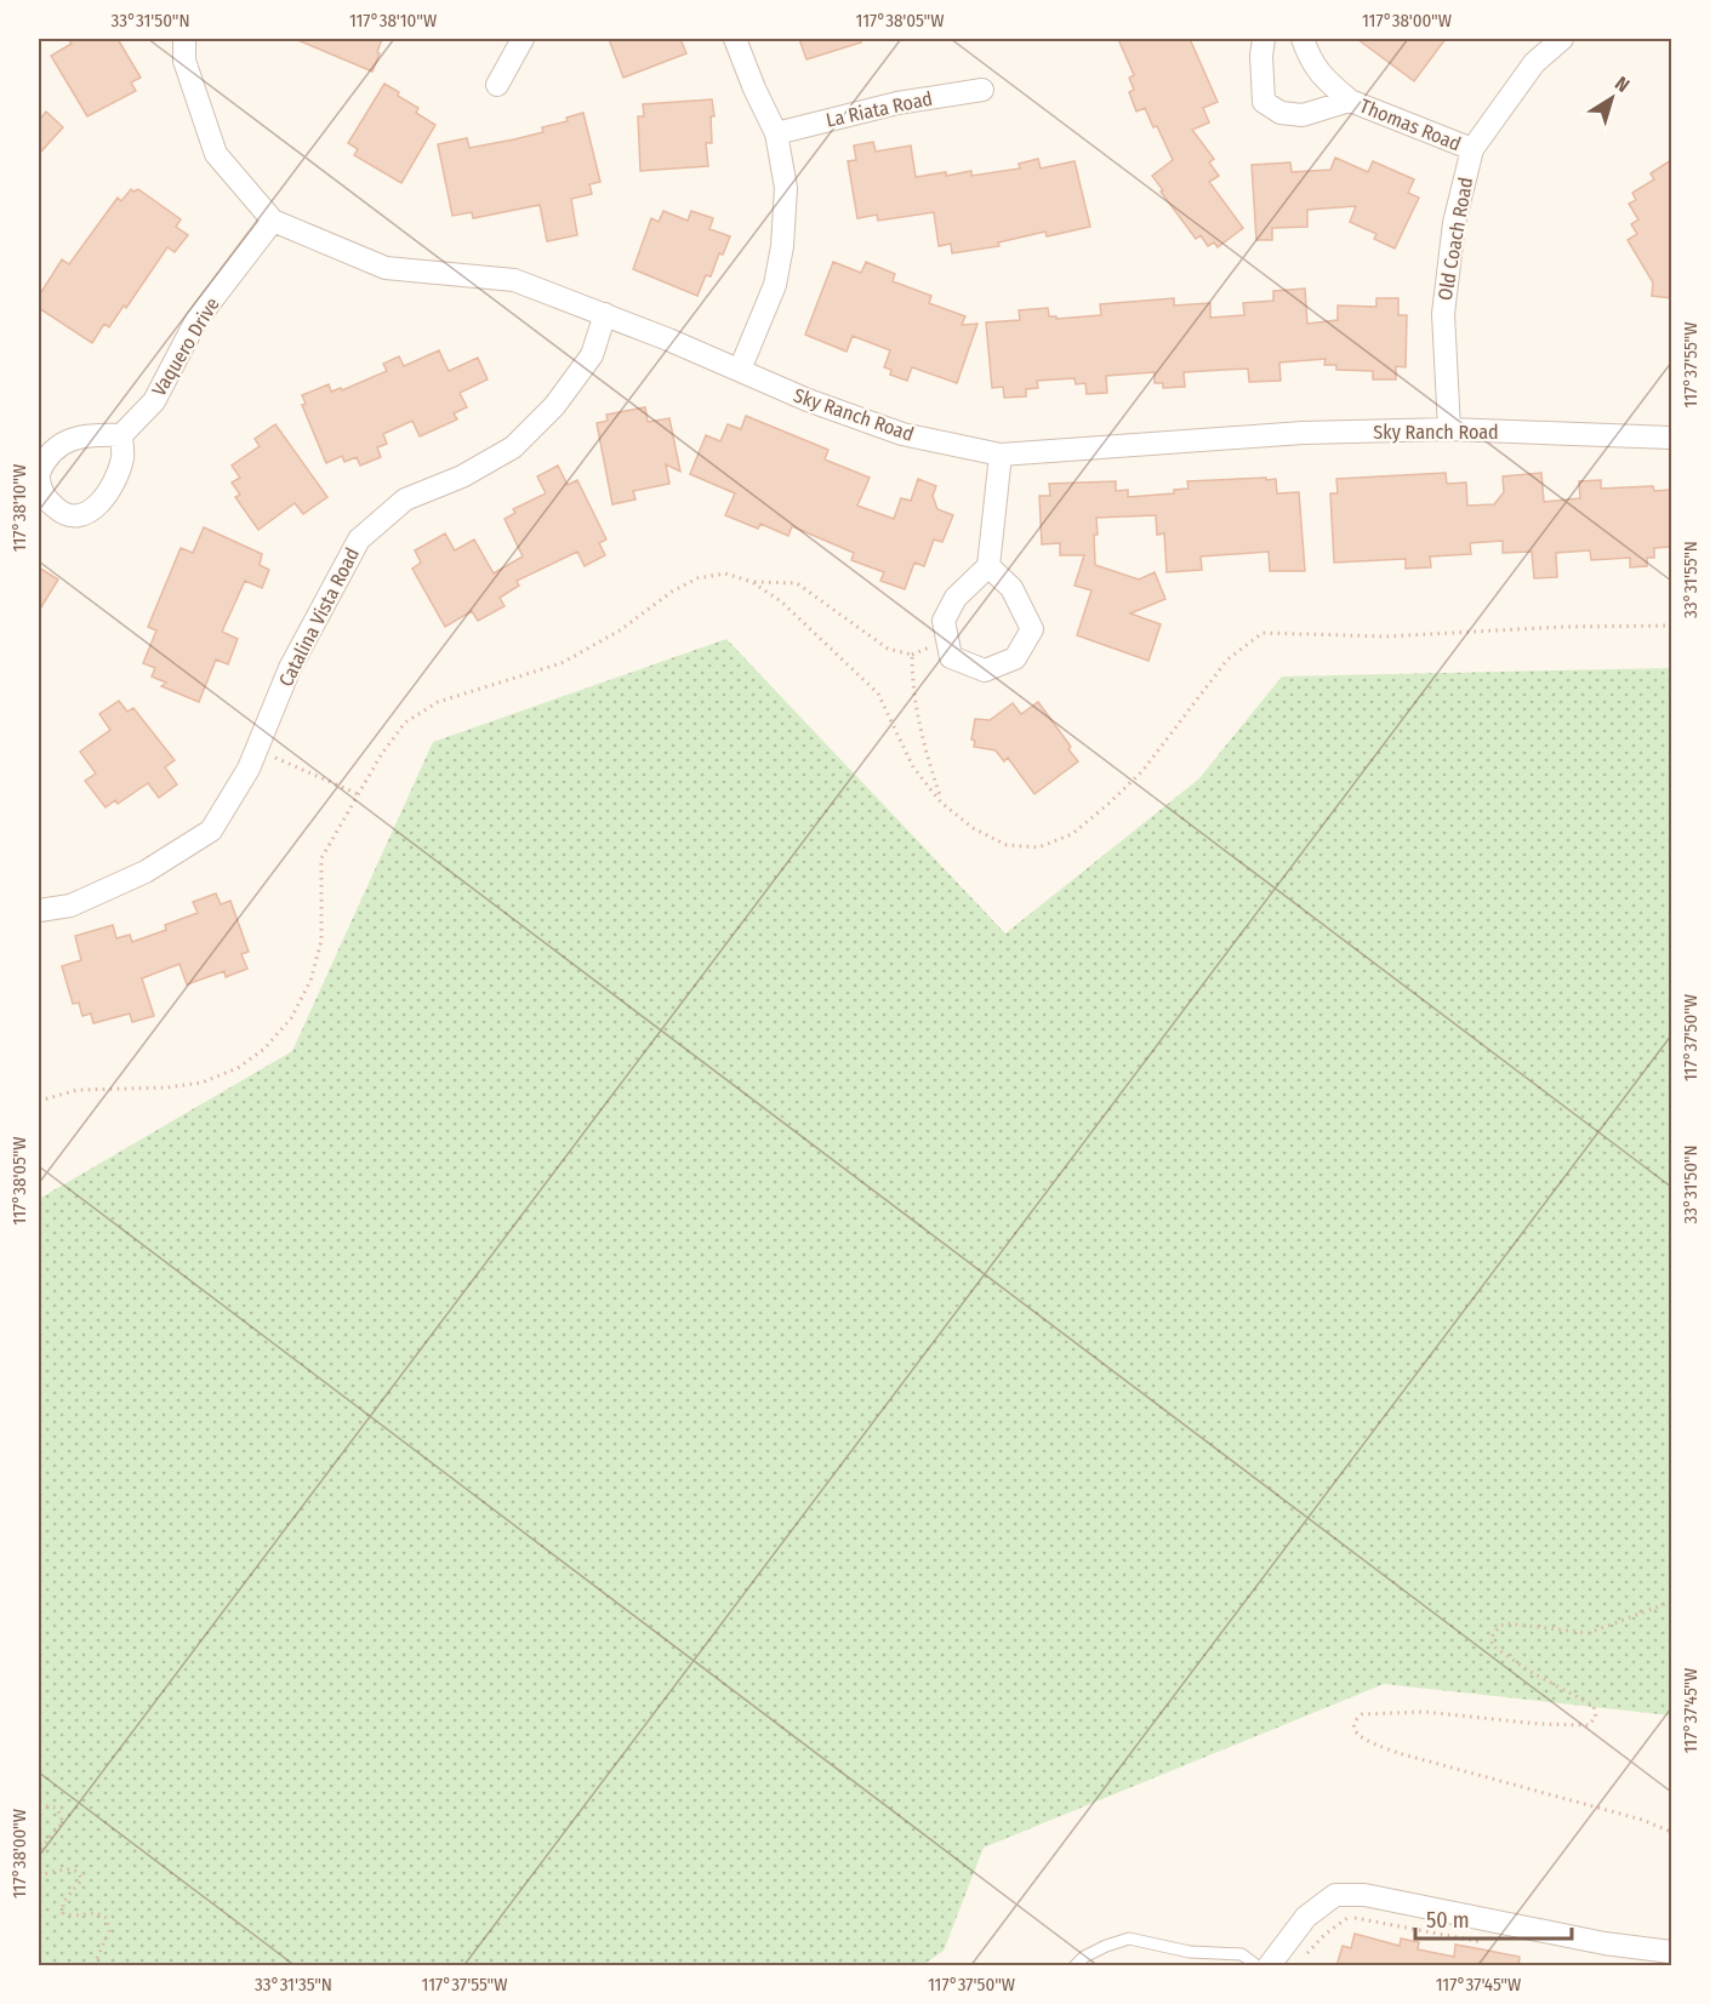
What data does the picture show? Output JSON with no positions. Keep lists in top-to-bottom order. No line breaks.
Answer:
{"streets":{"street":["La Riata Road","Thomas Road","Old Coach Road","Vaquero Drive","Sky Ranch Road","Catalina Vista Road"]},"crossings":[["Thomas Road","Old Coach Road"],["Old Coach Road","Sky Ranch Road"],["Vaquero Drive","Sky Ranch Road"],["Sky Ranch Road","Catalina Vista Road"]],"scale_bar":"50 m","north":"top right","coordinates":["33°31'50\"N","117°38'10\"W","117°38'05\"W","117°38'00\"W","117°37'55\"W","33°31'55\"N","117°37'50\"W","117°37'45\"W","33°31'35\"N"]}
